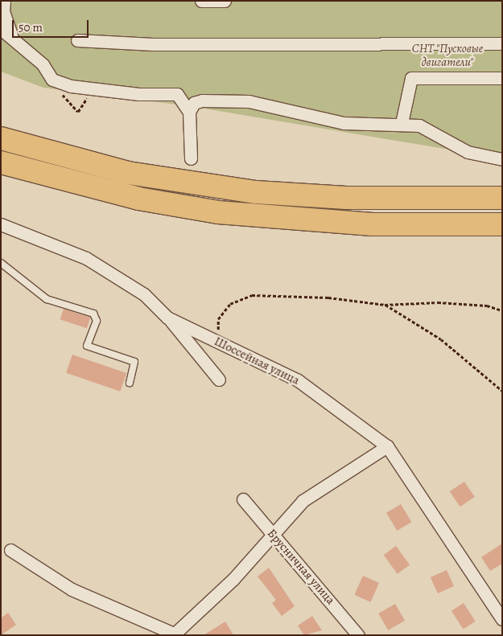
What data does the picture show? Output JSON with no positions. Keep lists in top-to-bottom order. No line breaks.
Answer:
{"streets":{"street":["Шоссейная улица","Брусничная улица"]},"parks":["СНТ \"Пусковые двигатели\""],"scale_bar":"50 m"}
